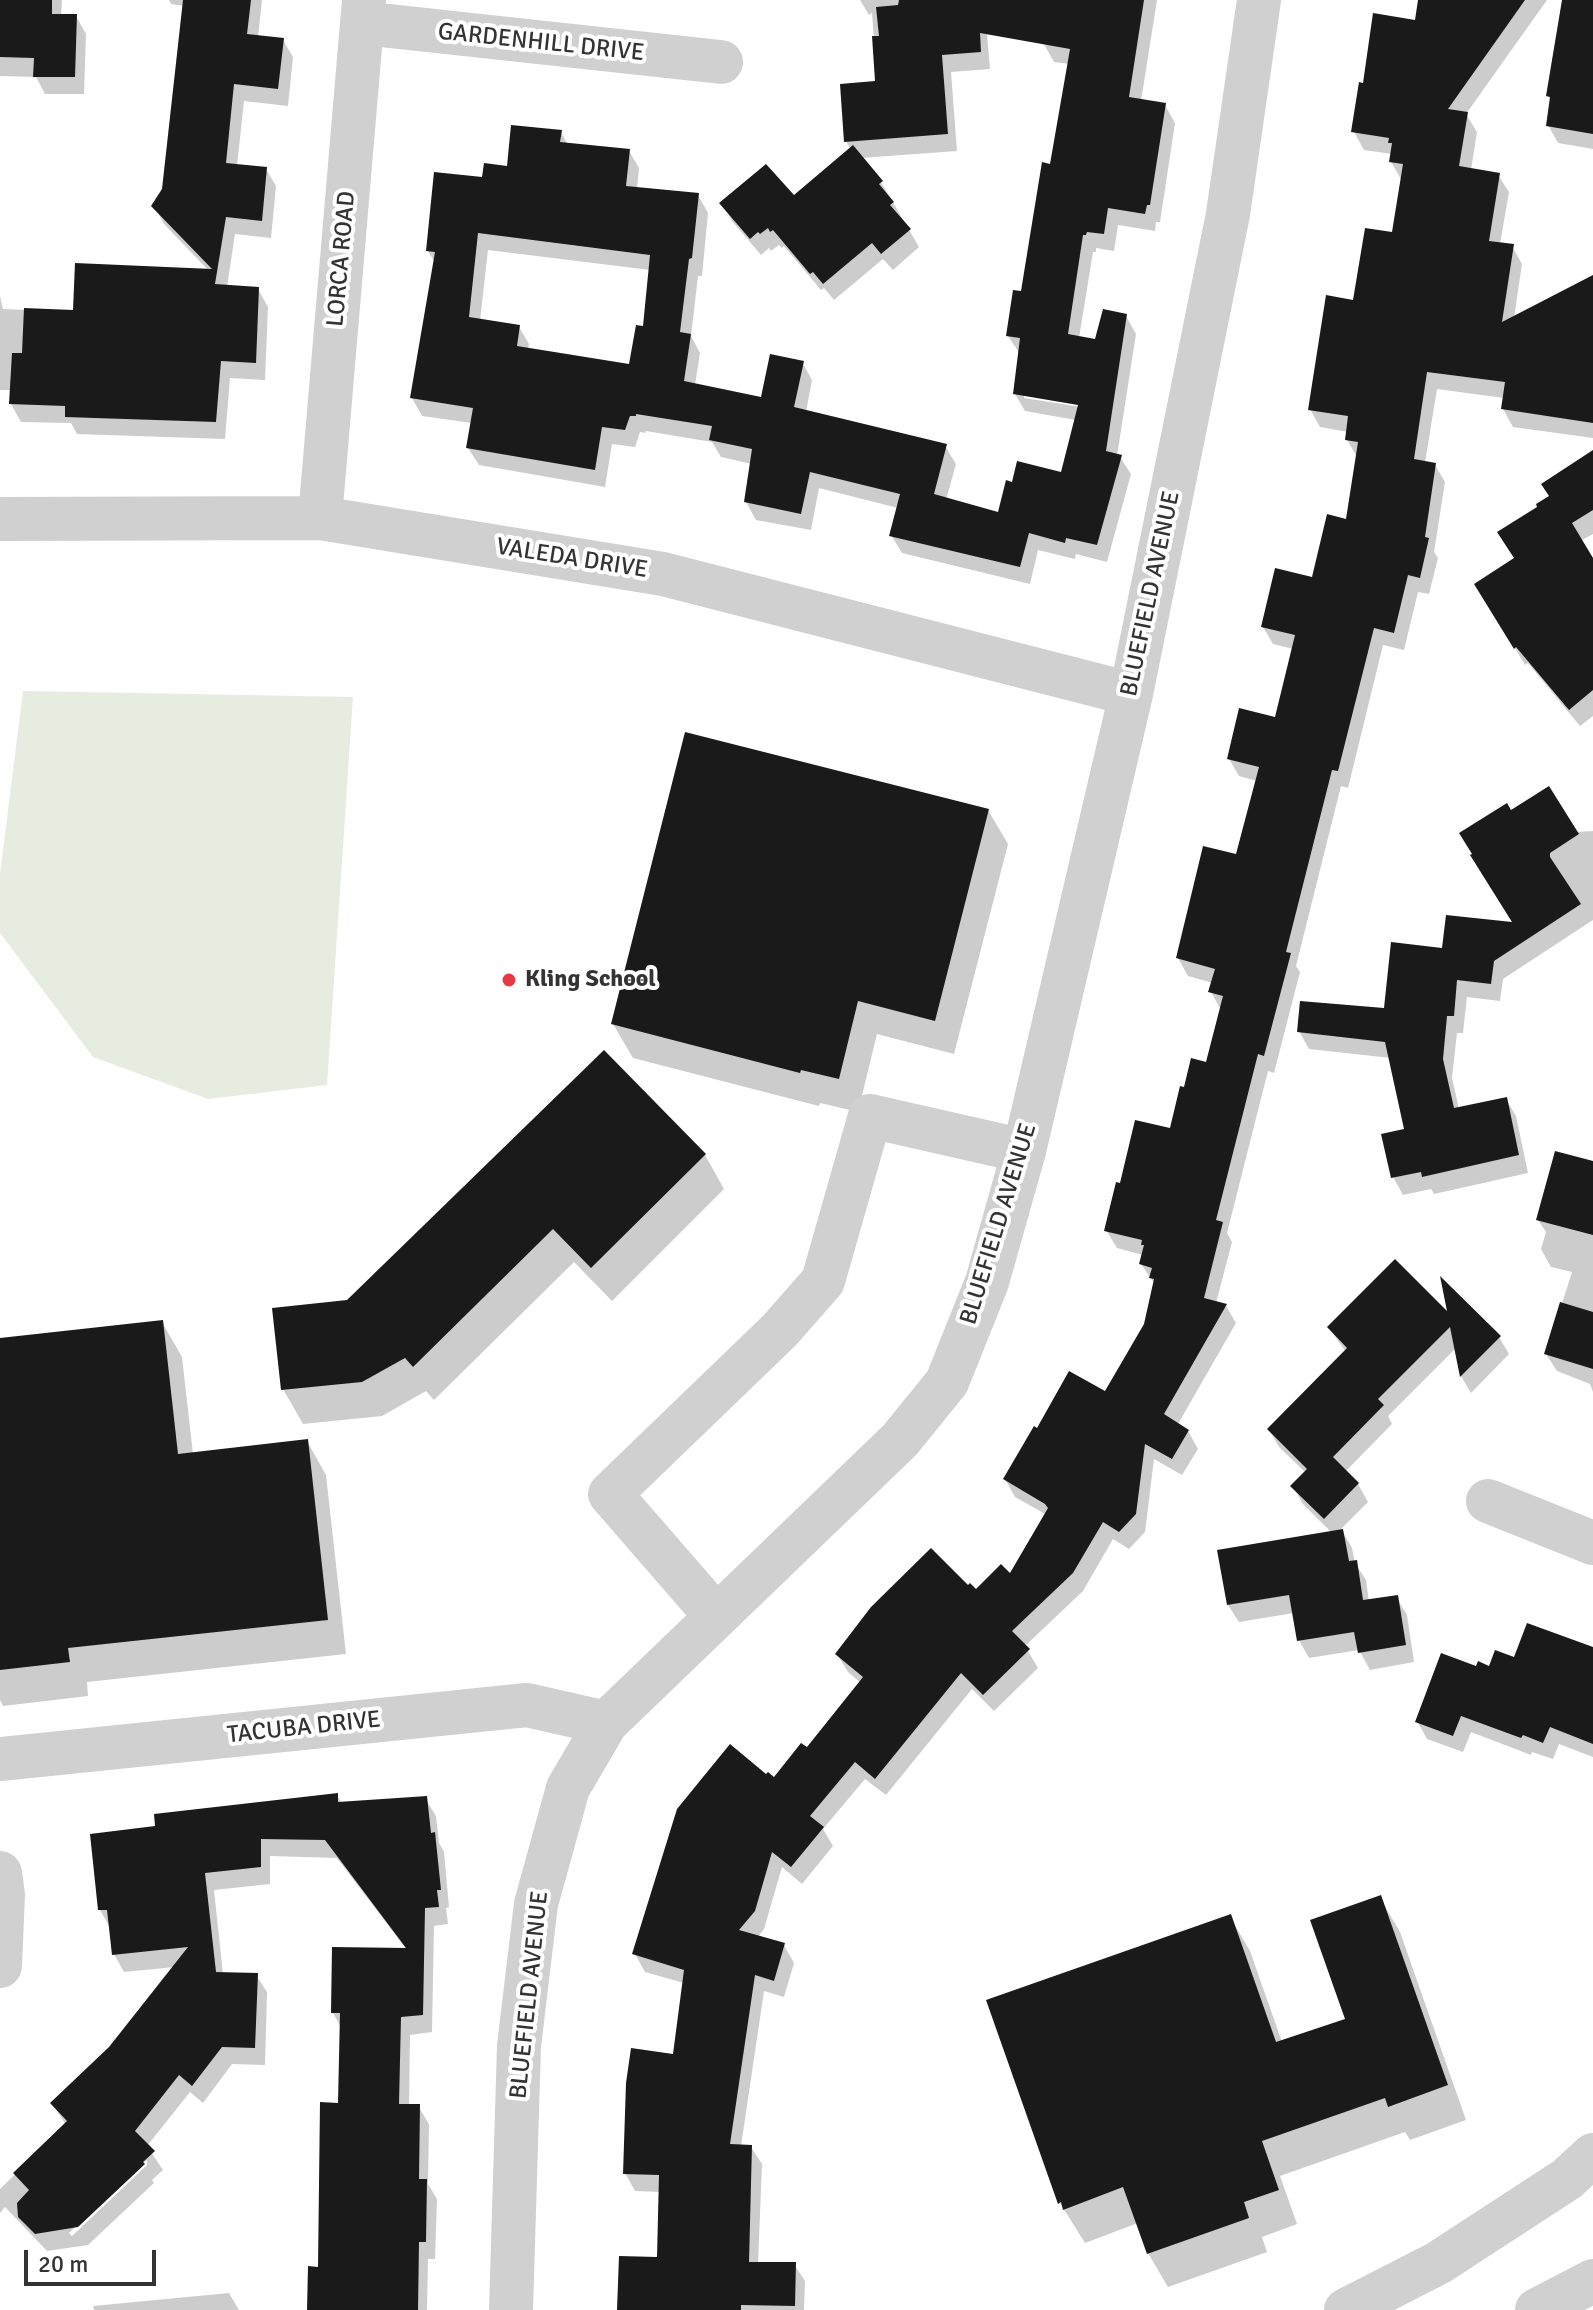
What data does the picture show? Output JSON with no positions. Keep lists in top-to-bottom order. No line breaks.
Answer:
{"streets":{"street":["GARDENHILL DRIVE","LORCA ROAD","VALEDA DRIVE","BLUEFIELD AVENUE","TACUBA DRIVE"]},"crossings":[["GARDENHILL DRIVE","LORCA ROAD"],["LORCA ROAD","VALEDA DRIVE"],["VALEDA DRIVE","BLUEFIELD AVENUE"],["BLUEFIELD AVENUE","TACUBA DRIVE"]],"places":["Kling School"],"scale_bar":"20 m"}
